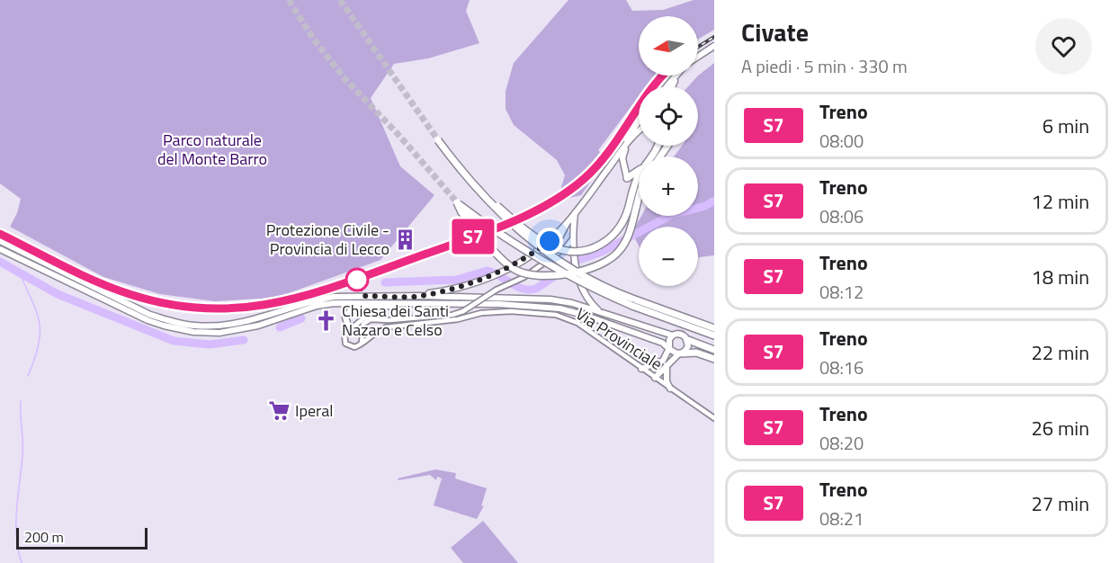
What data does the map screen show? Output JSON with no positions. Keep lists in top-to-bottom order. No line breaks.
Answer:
{"streets":{"street":["Via Provinciale"]},"parks":["Parco naturale del Monte Barro"],"places":{"building":["Protezione Civile - Provincia di Lecco"],"church":["Chiesa dei Santi Nazaro e Celso"],"supermarket":["Iperal"]},"scale_bar":"200 m","north":"left","page":{"on_map":"S7","heading":["Civate","A piedi · 5 min · 330 m"],"map_buttons":["+","−"],"list":[{"mark":"S7","name":"Treno","note":"08:00","value":"6 min"},{"mark":"S7","name":"Treno","note":"08:06","value":"12 min"},{"mark":"S7","name":"Treno","note":"08:12","value":"18 min"},{"mark":"S7","name":"Treno","note":"08:16","value":"22 min"},{"mark":"S7","name":"Treno","note":"08:20","value":"26 min"},{"mark":"S7","name":"Treno","note":"08:21","value":"27 min"}],"scale":"200 m"}}
